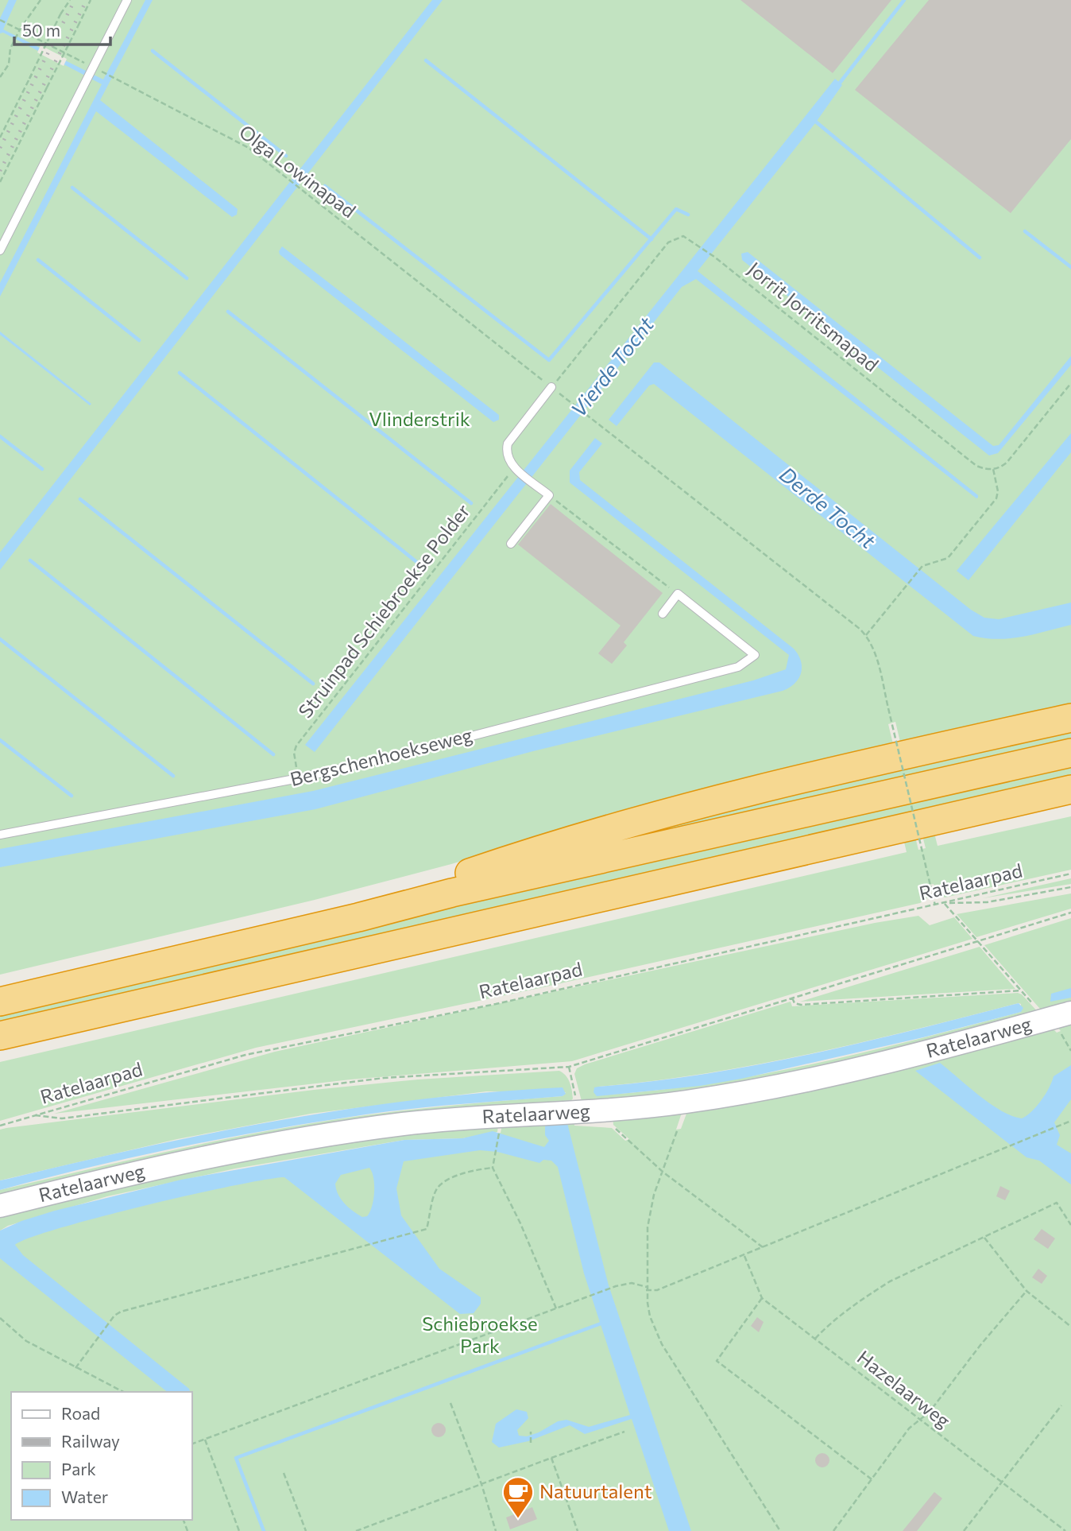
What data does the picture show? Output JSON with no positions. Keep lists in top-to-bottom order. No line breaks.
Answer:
{"streets":{"street":["Ratelaarweg"],"lane":["Bergschenhoekseweg"],"path":["Olga Lowinapad","Jorrit Jorritsmapad","Struinpad Schiebroekse Polder","Ratelaarpad","Hazelaarweg"]},"crossings":[["Olga Lowinapad","Jorrit Jorritsmapad"],["Struinpad Schiebroekse Polder","Bergschenhoekseweg"]],"water":["Vierde Tocht","Derde Tocht"],"parks":["Vlinderstrik","Schiebroekse Park"],"places":{"cafe":["Natuurtalent"]},"legend":["Road","Railway","Park","Water"],"scale_bar":"50 m"}
